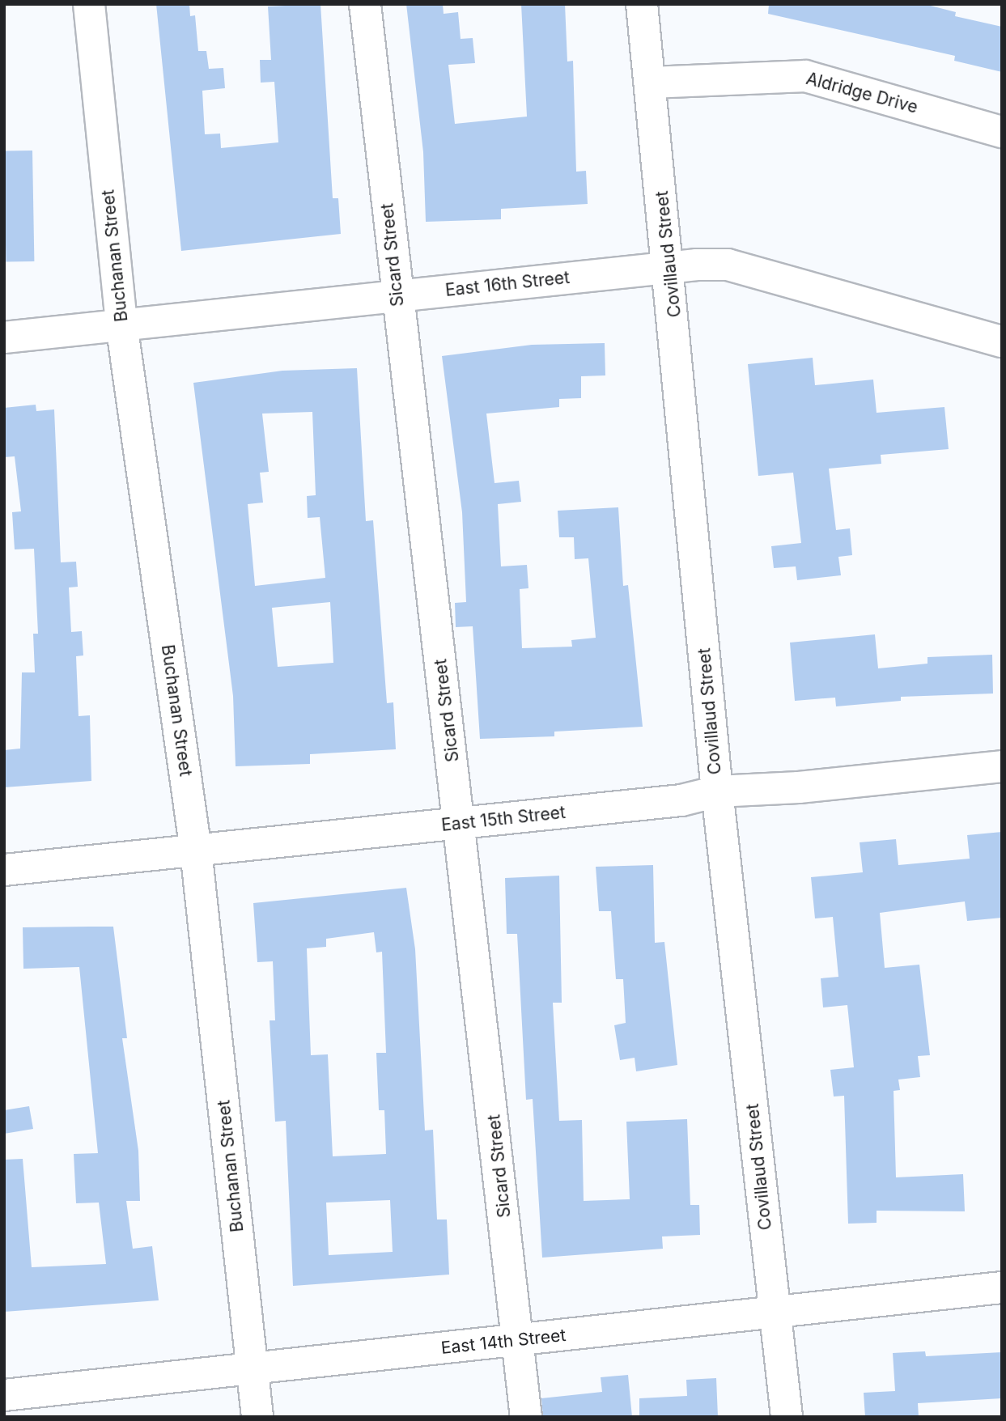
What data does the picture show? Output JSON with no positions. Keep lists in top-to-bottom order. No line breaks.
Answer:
{"streets":{"street":["Aldridge Drive","Covillaud Street","Sicard Street","Buchanan Street","East 16th Street","East 15th Street","East 14th Street"]},"crossings":[["Aldridge Drive","Covillaud Street"],["Covillaud Street","East 16th Street"],["Covillaud Street","East 15th Street"],["Covillaud Street","East 14th Street"],["Sicard Street","East 16th Street"],["Sicard Street","East 15th Street"],["Sicard Street","East 14th Street"],["Buchanan Street","East 16th Street"],["Buchanan Street","East 15th Street"],["Buchanan Street","East 14th Street"]]}
